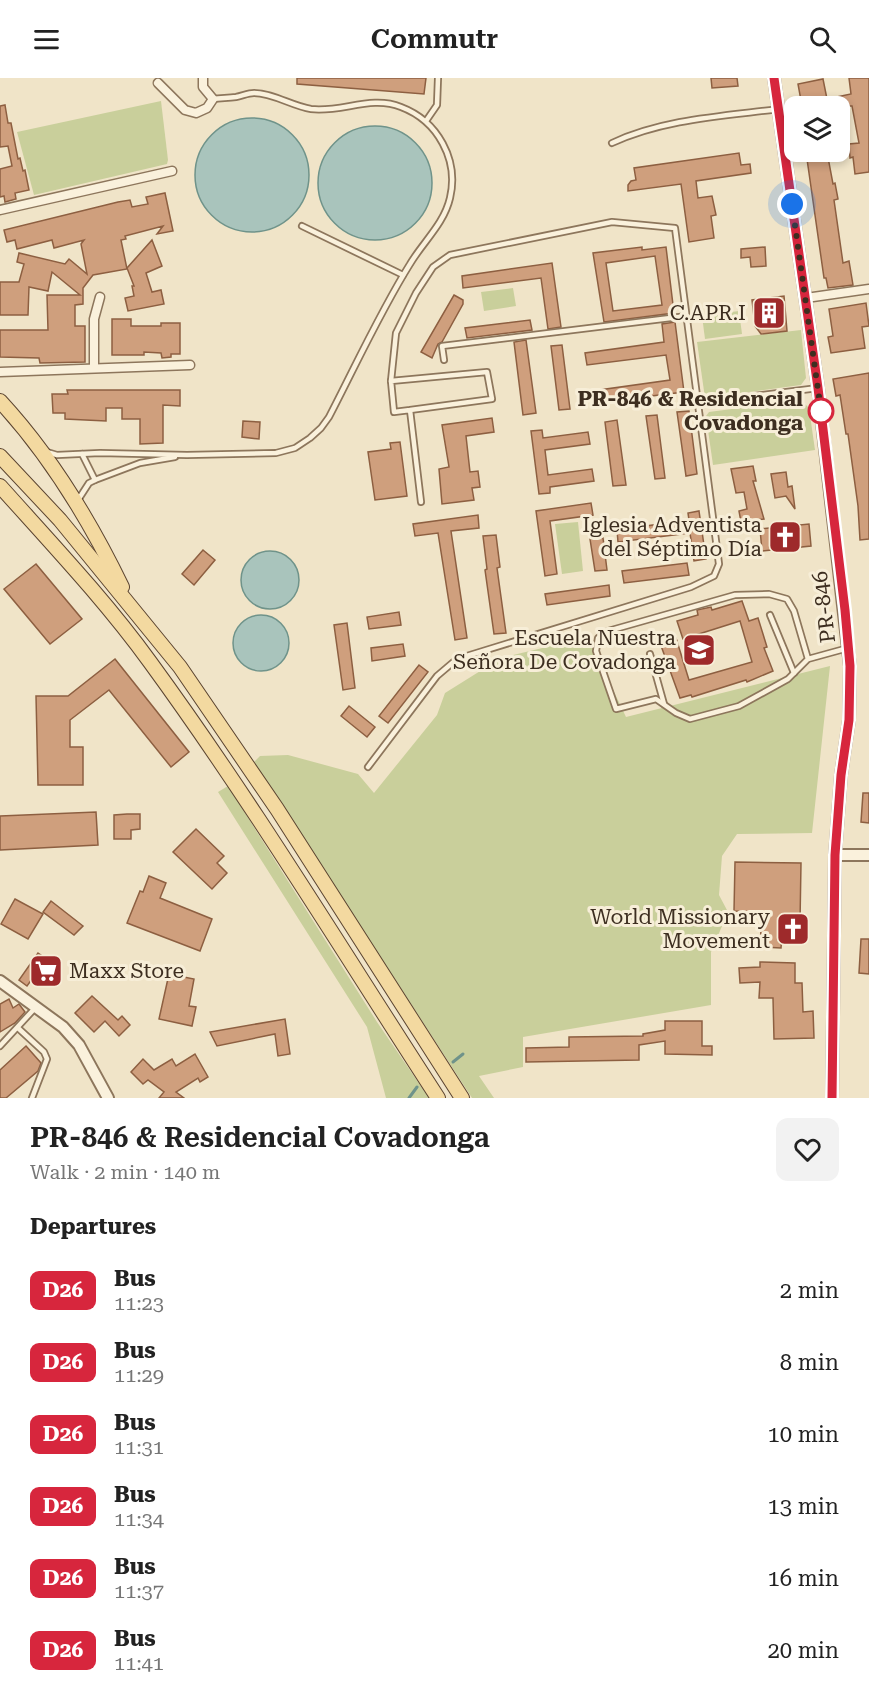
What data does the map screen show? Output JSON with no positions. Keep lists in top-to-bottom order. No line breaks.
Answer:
{"streets":{"street":["PR-846"]},"places":{"building":["C.APR.I"],"other":["PR-846 & Residencial Covadonga"],"church":["Iglesia Adventista del Séptimo Día","World Missionary Movement"],"school or university":["Escuela Nuestra Señora De Covadonga"],"supermarket":["Maxx Store"]},"lines":["bus line D26"],"page":{"header":"Commutr","heading":[["PR-846 & Residencial Covadonga","Walk · 2 min · 140 m"],"Departures"],"list":[{"mark":"D26","name":"Bus","note":"11:23","value":"2 min"},{"mark":"D26","name":"Bus","note":"11:29","value":"8 min"},{"mark":"D26","name":"Bus","note":"11:31","value":"10 min"},{"mark":"D26","name":"Bus","note":"11:34","value":"13 min"},{"mark":"D26","name":"Bus","note":"11:37","value":"16 min"},{"mark":"D26","name":"Bus","note":"11:41","value":"20 min"}]}}
